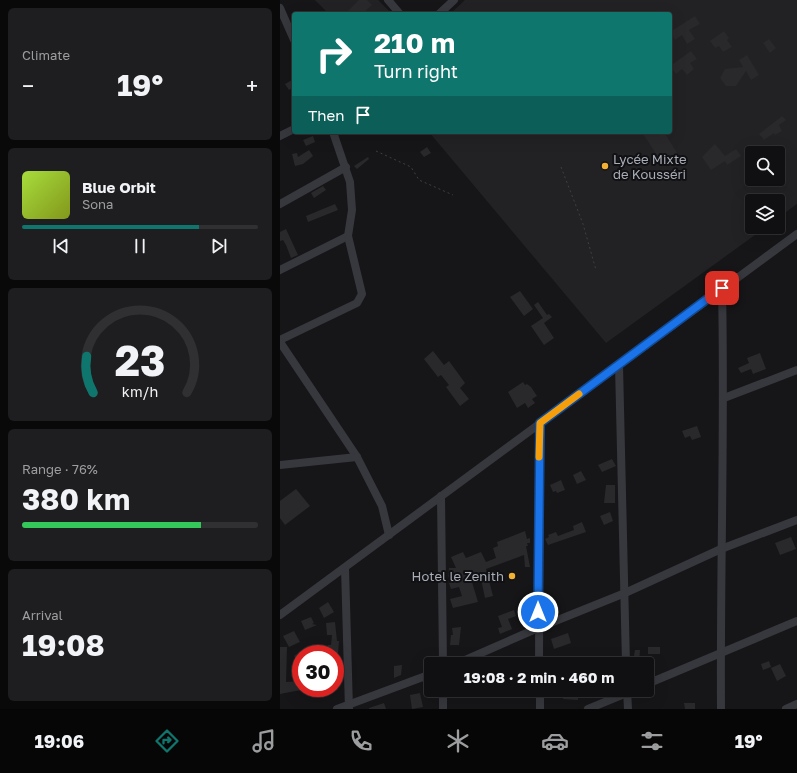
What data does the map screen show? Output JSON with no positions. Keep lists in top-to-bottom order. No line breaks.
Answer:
{"places":["Lycée Mixte de Kousséri","Hotel le Zenith"],"page":{"tile":["Climate",["Range · 76%","380 km"],["Arrival","19:08"]],"turn":["210 m","Turn right"],"heat":["−","19°","+"],"then":"Then","song":["Blue Orbit","Sona"],"limit":"30","trip":"19:08 · 2 min · 460 m","tabs":["19:06","19°"],"gauge":["23","km/h"]}}
